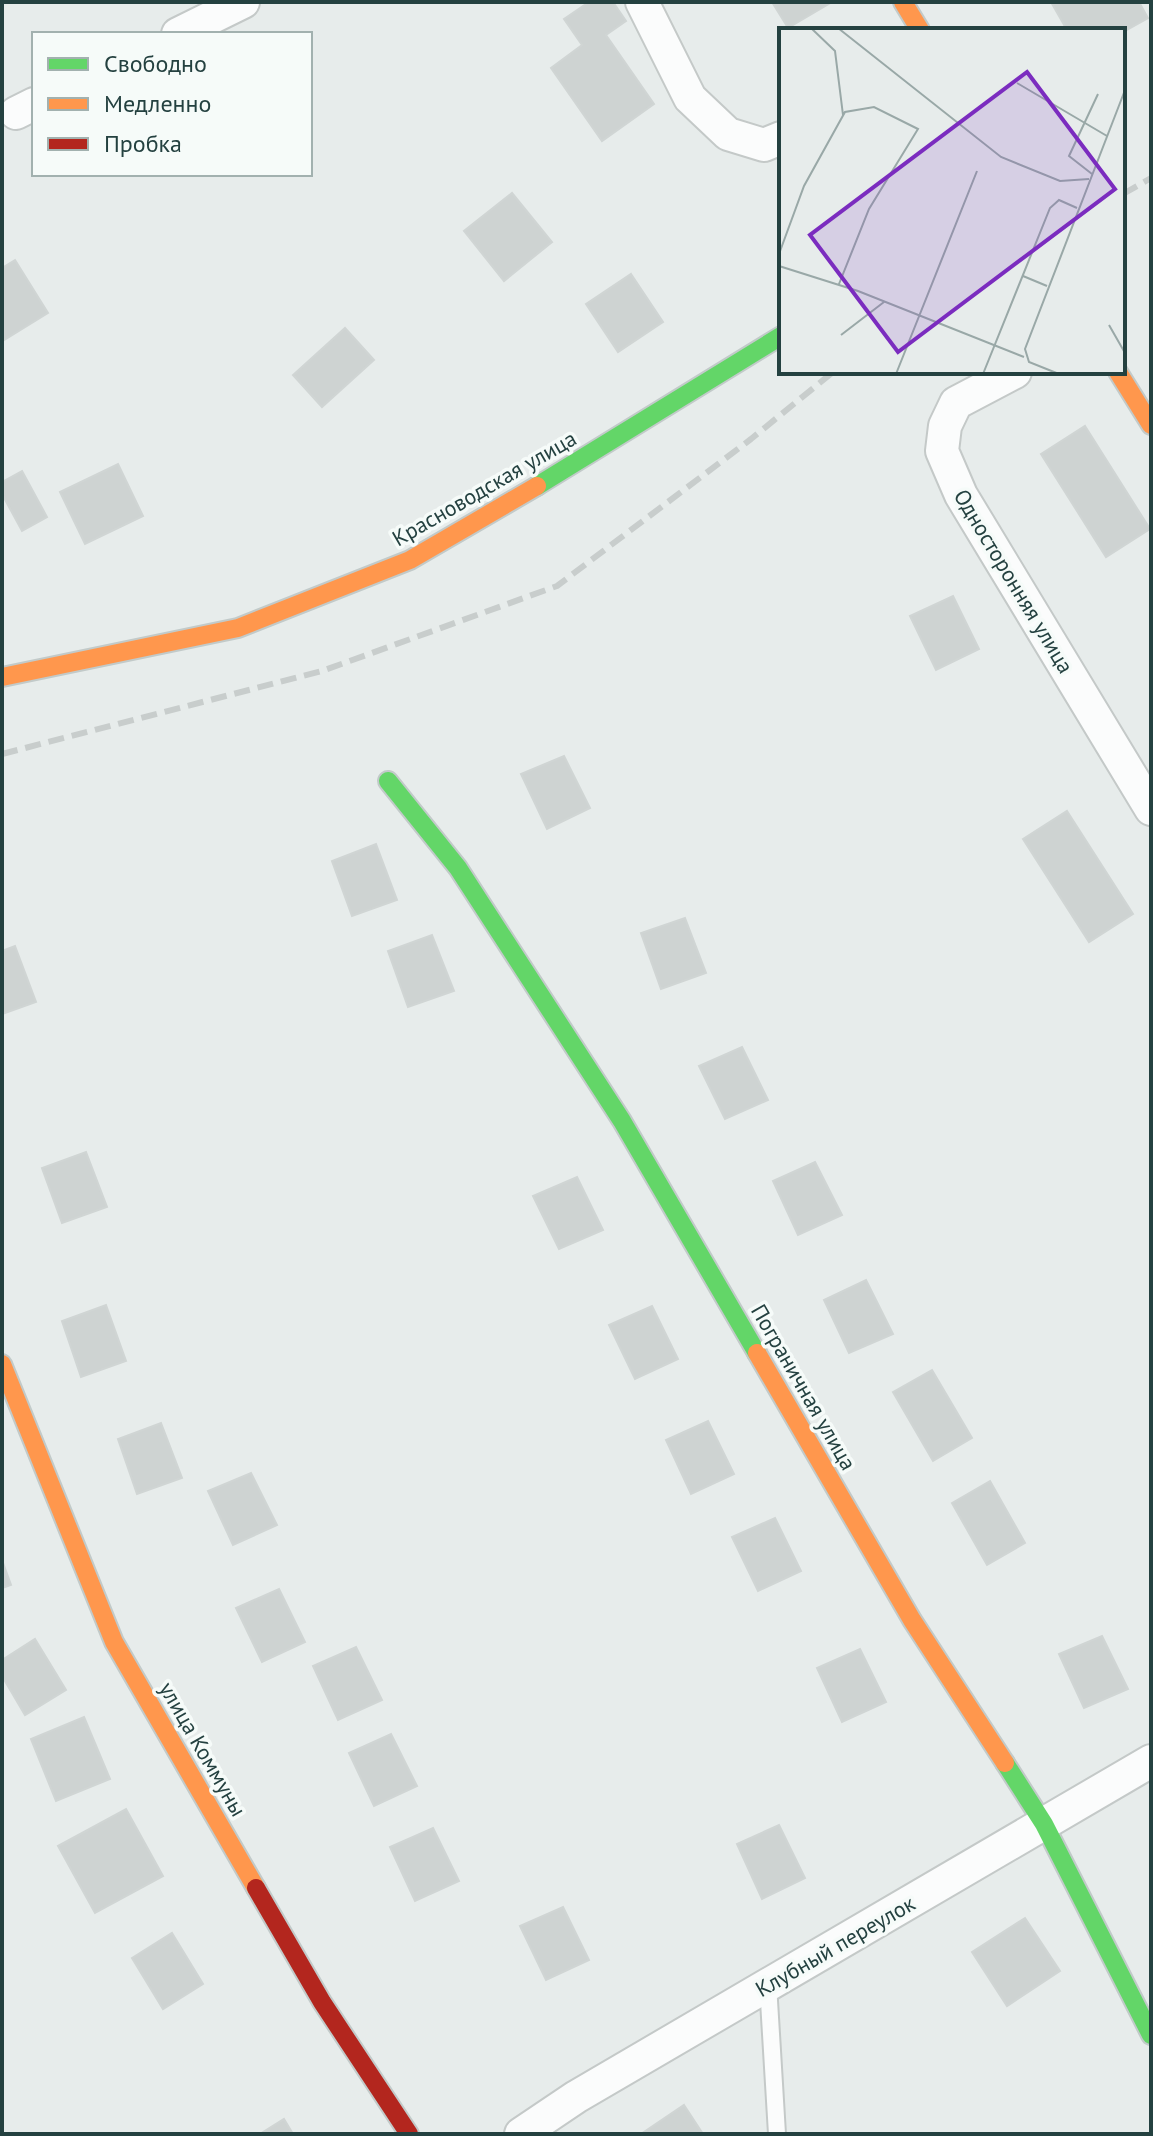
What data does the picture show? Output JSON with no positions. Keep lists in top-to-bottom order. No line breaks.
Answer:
{"streets":{"street":["Красноводская улица","Односторонняя улица","Пограничная улица","улица Коммуны","Клубный переулок"]},"crossings":[["Пограничная улица","Клубный переулок"]],"legend":["Свободно","Медленно","Пробка"]}
